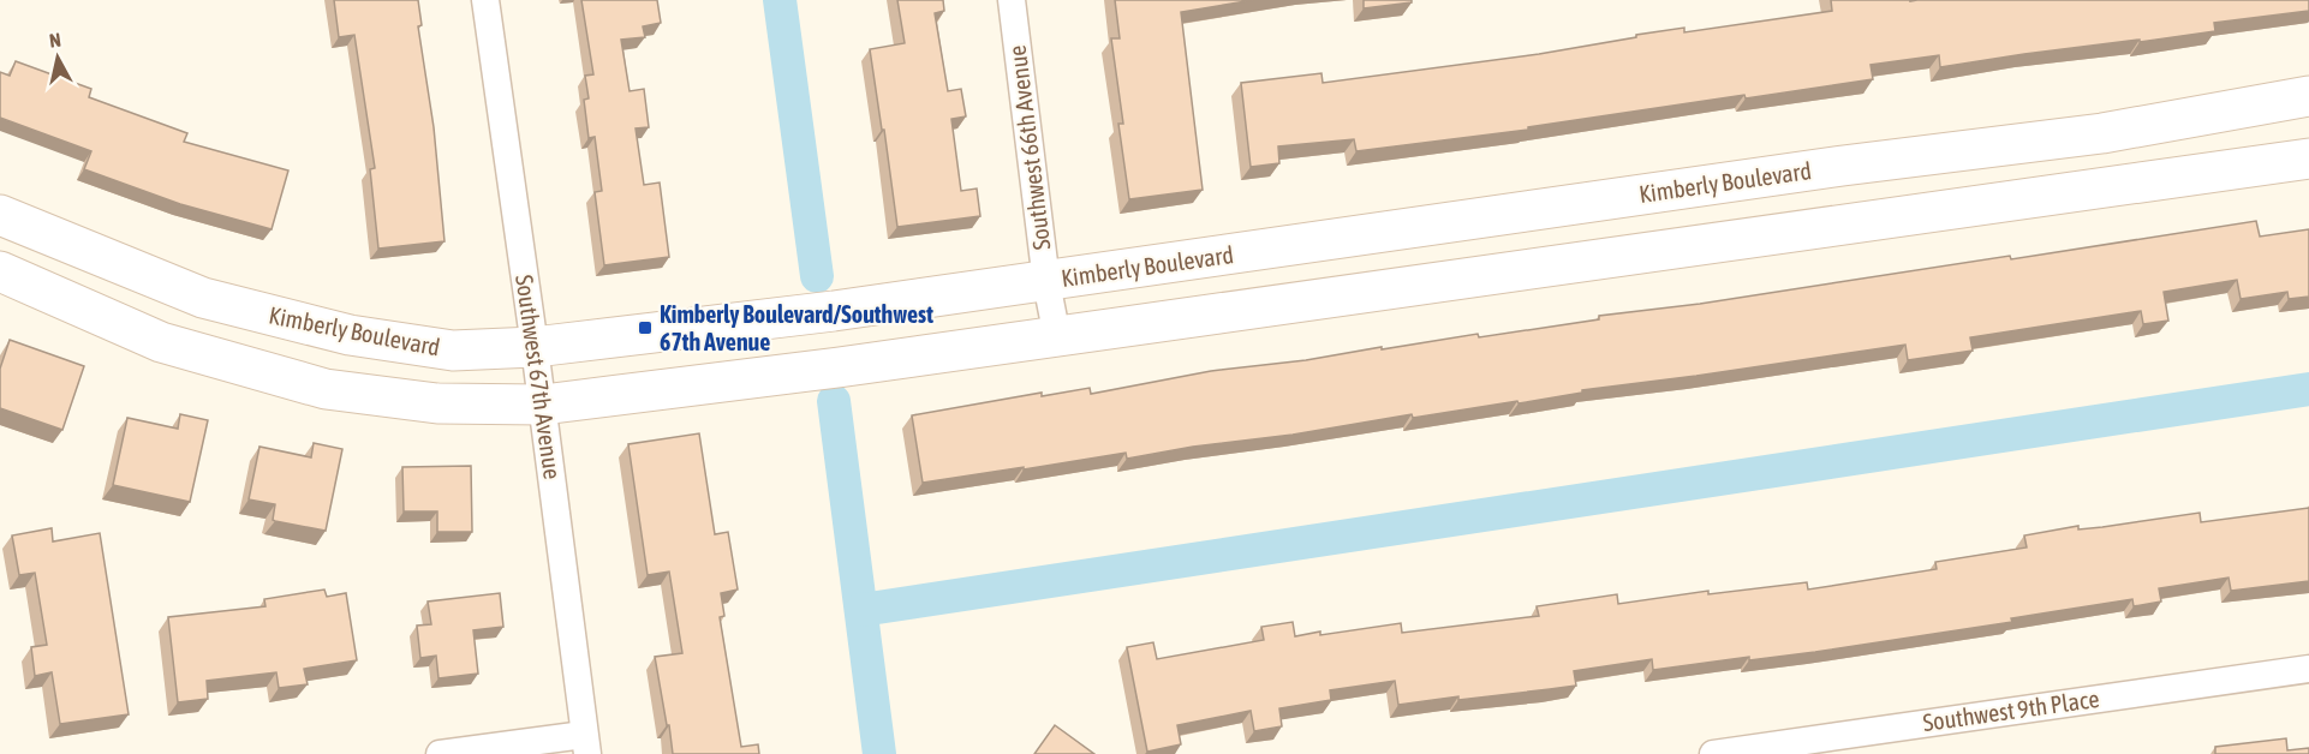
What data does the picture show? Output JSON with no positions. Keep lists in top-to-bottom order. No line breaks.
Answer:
{"streets":{"street":["Southwest 66th Avenue","Kimberly Boulevard","Southwest 67th Avenue","Southwest 9th Place"]},"crossings":[["Southwest 66th Avenue","Kimberly Boulevard"],["Kimberly Boulevard","Southwest 67th Avenue"]],"places":{"transit":["Kimberly Boulevard/Southwest 67th Avenue"]},"north":"top"}
